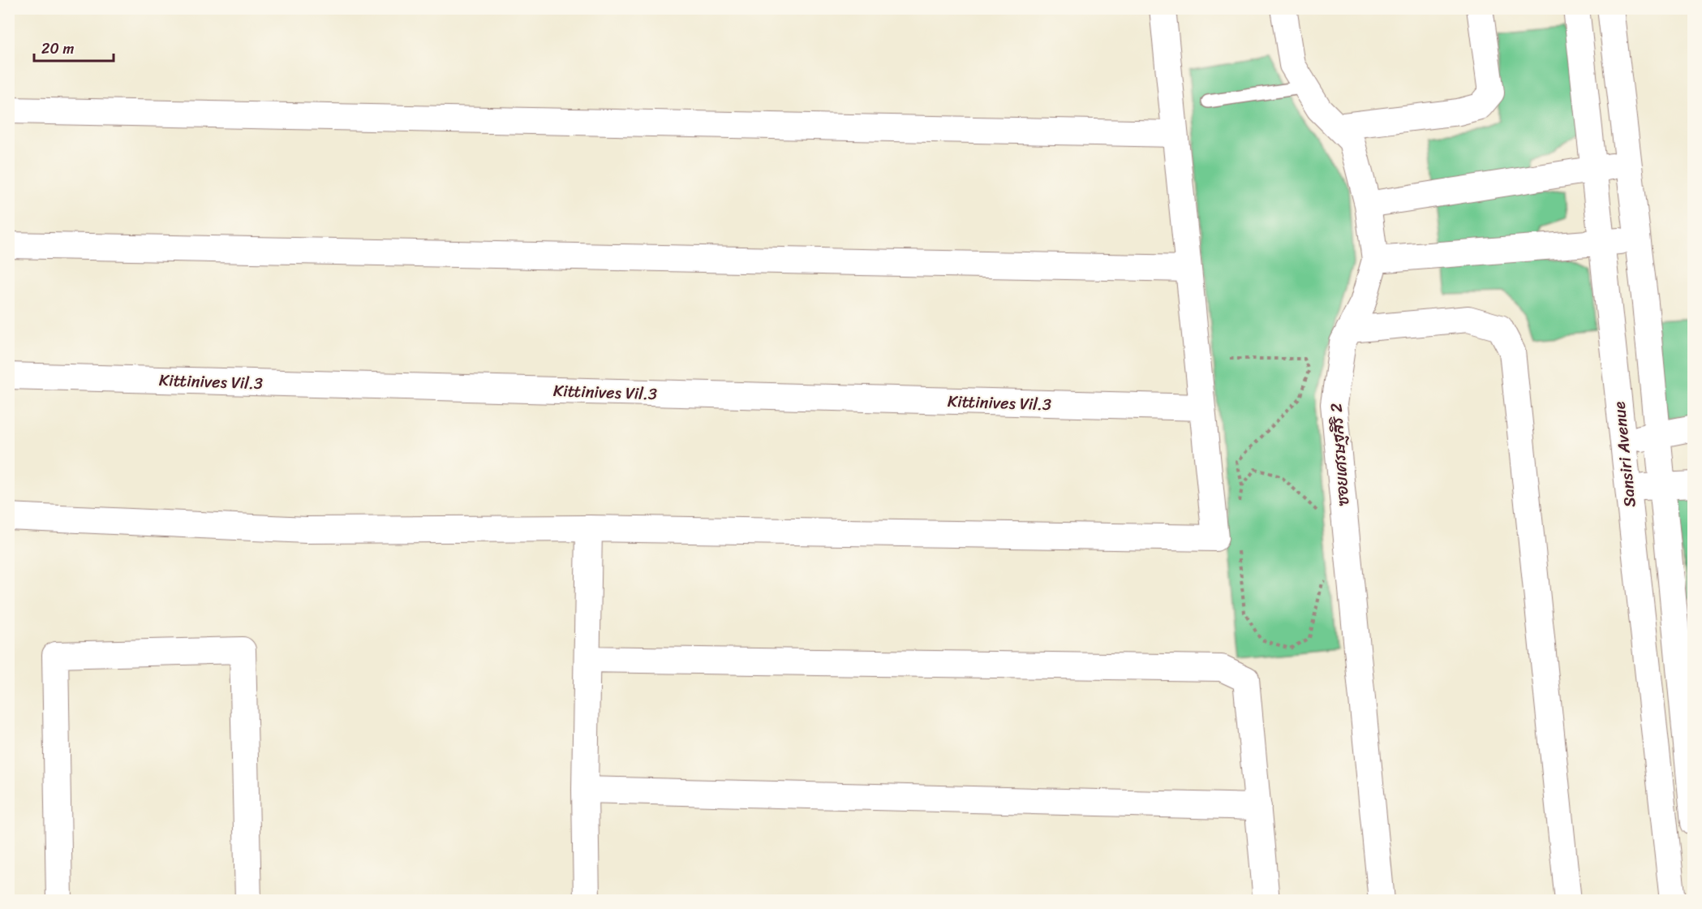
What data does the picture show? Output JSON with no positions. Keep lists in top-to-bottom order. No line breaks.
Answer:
{"streets":{"street":["Kittinives Vil.3","ซอยเศรษฐสิริ 2","Sansiri Avenue"]},"scale_bar":"20 m"}
